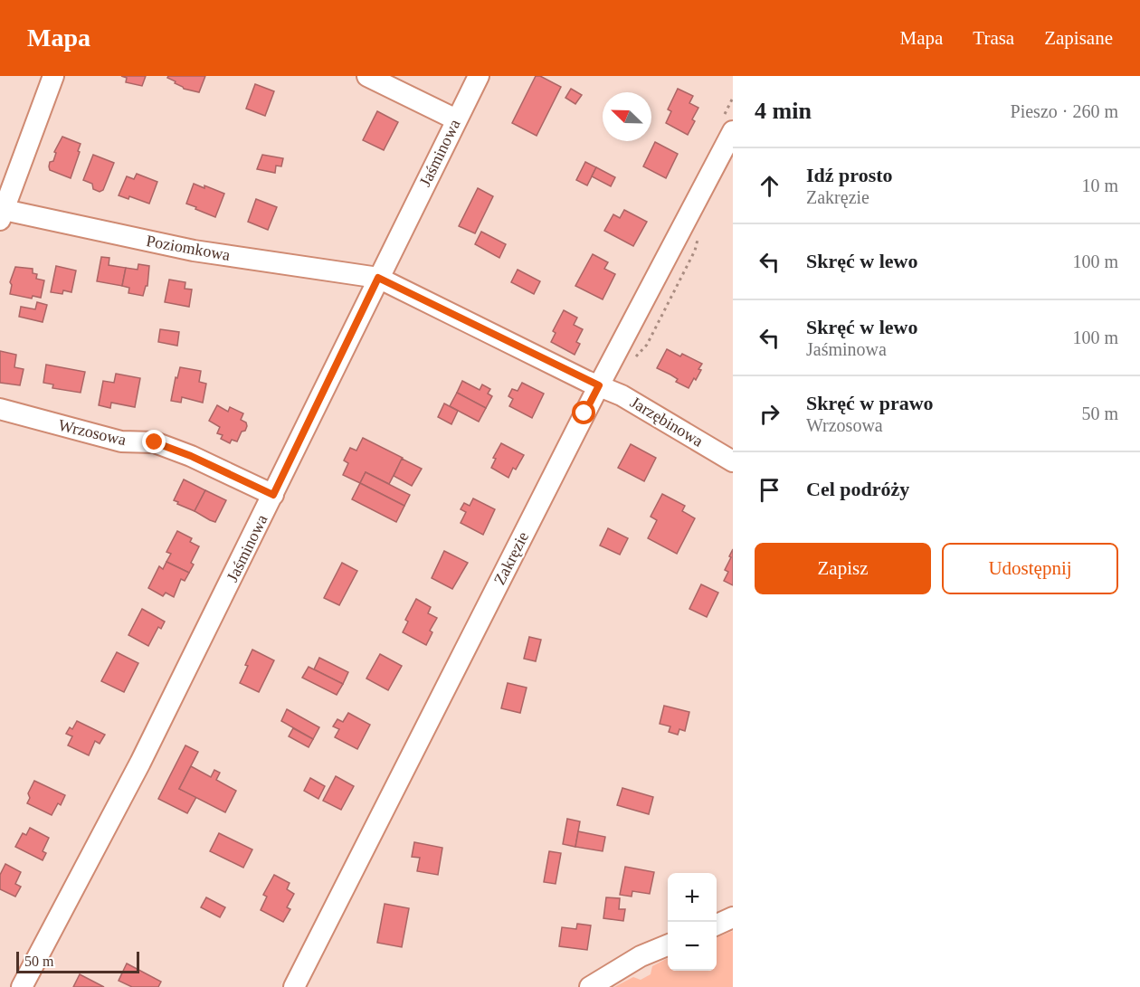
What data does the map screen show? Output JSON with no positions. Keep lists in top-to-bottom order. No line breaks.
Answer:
{"streets":{"street":["Jaśminowa","Poziomkowa","Jarzębinowa","Wrzosowa","Zakręzie"]},"crossings":[["Jaśminowa","Poziomkowa"],["Jaśminowa","Wrzosowa"],["Poziomkowa","Jarzębinowa"],["Poziomkowa","Zakręzie"],["Jarzębinowa","Zakręzie"]],"scale_bar":"50 m","north":"top left","page":{"header":"Mapa","nav":["Mapa","Trasa","Zapisane"],"heading":["4 min","Pieszo · 260 m"],"list":[["Idź prosto","Zakręzie","10 m"],["Skręć w lewo","100 m"],["Skręć w lewo","Jaśminowa","100 m"],["Skręć w prawo","Wrzosowa","50 m"],"Cel podróży"],"buttons":["Zapisz","Udostępnij"],"map_buttons":["+","−"],"scale":"50 m"}}
